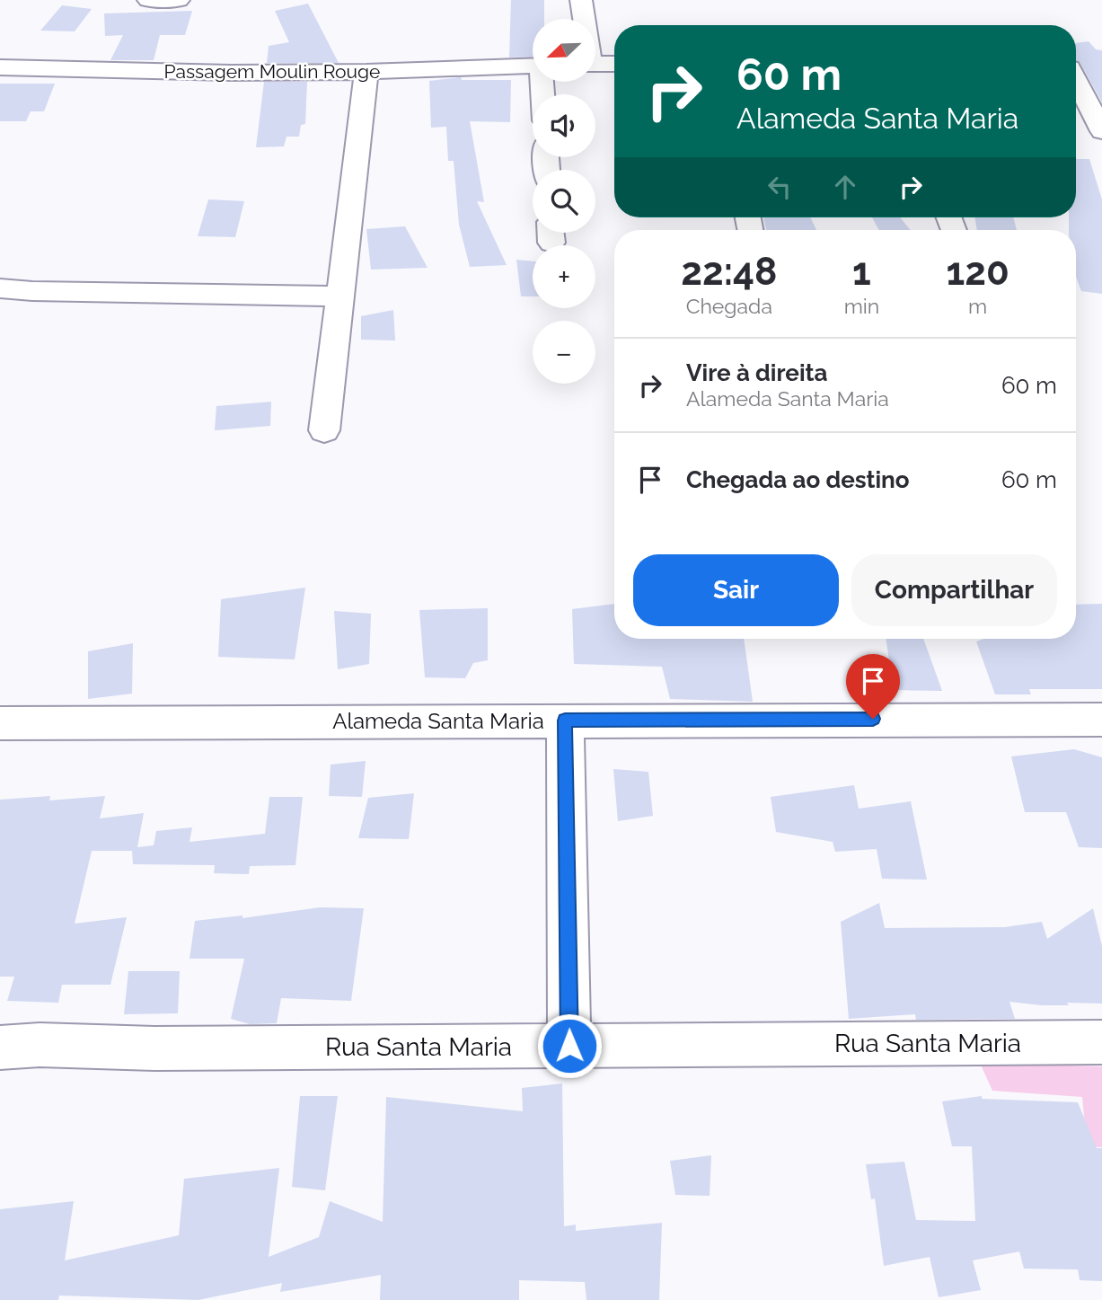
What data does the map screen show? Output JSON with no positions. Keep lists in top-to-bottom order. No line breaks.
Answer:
{"streets":{"street":["Passagem Moulin Rouge","Alameda Santa Maria","Rua Santa Maria"]},"north":"bottom left","page":{"map_buttons":["+","−"],"turn":["60 m","Alameda Santa Maria"],"eta":["22:48","Chegada","1","min","120","m"],"list":[{"name":"Vire à direita","note":"Alameda Santa Maria","value":"60 m"},{"name":"Chegada ao destino","value":"60 m"}],"buttons":["Sair","Compartilhar"]}}
